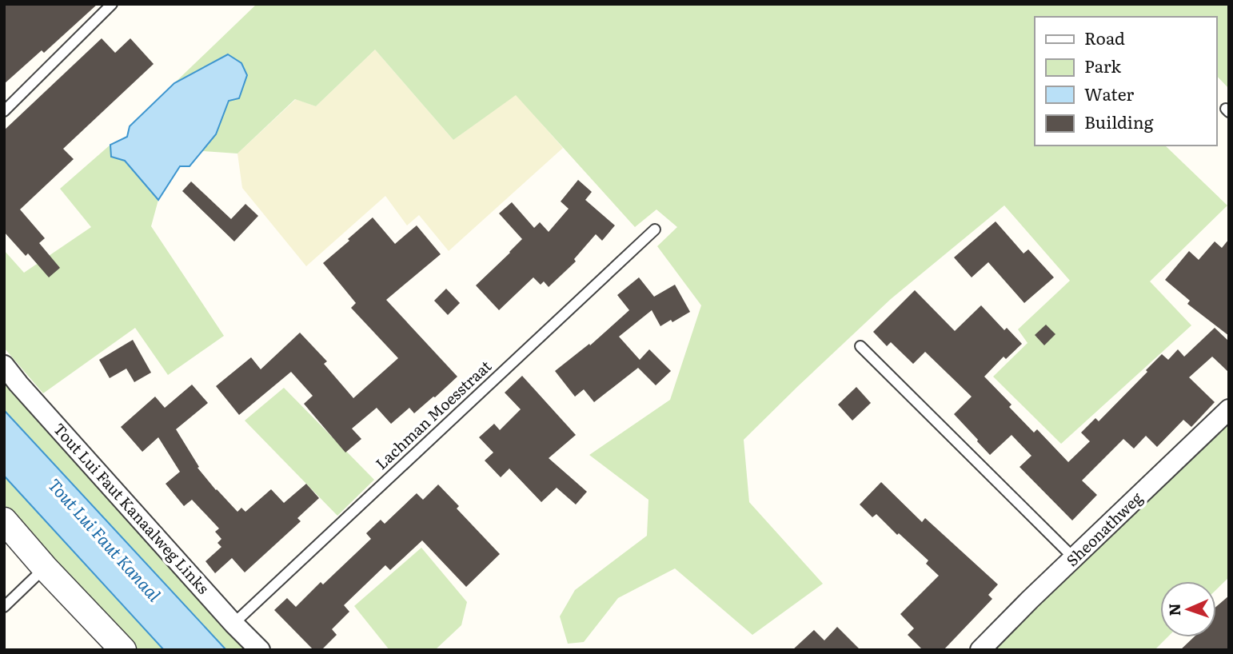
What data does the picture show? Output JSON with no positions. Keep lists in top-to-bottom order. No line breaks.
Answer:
{"streets":{"street":["Tout Lui Faut Kanaalweg Links","Sheonathweg"],"lane":["Lachman Moesstraat"]},"crossings":[["Lachman Moesstraat","Tout Lui Faut Kanaalweg Links"]],"water":["Tout Lui Faut Kanaal"],"legend":["Road","Park","Water","Building"],"north":"left"}
